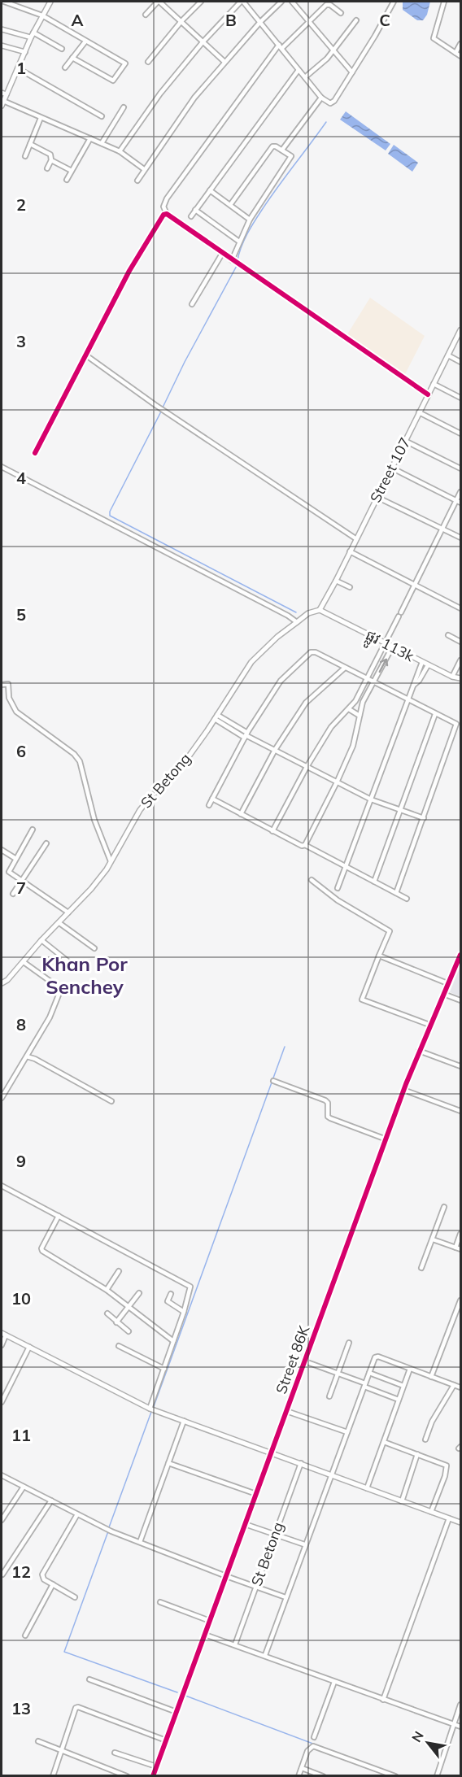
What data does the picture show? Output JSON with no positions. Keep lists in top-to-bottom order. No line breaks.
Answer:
{"streets":{"street":["Street 107","ផ្លូវ 113k","St Betong","Street 86K"]},"crossings":[["Street 107","ផ្លូវ 113k"],["Street 107","St Betong"],["ផ្លូវ 113k","St Betong"]],"districts":["Khan Por Senchey"],"north":"top left","grid":{"columns":["A","B","C"],"rows":["1","2","3","4","5","6","7","8","9","10","11","12","13"]}}
